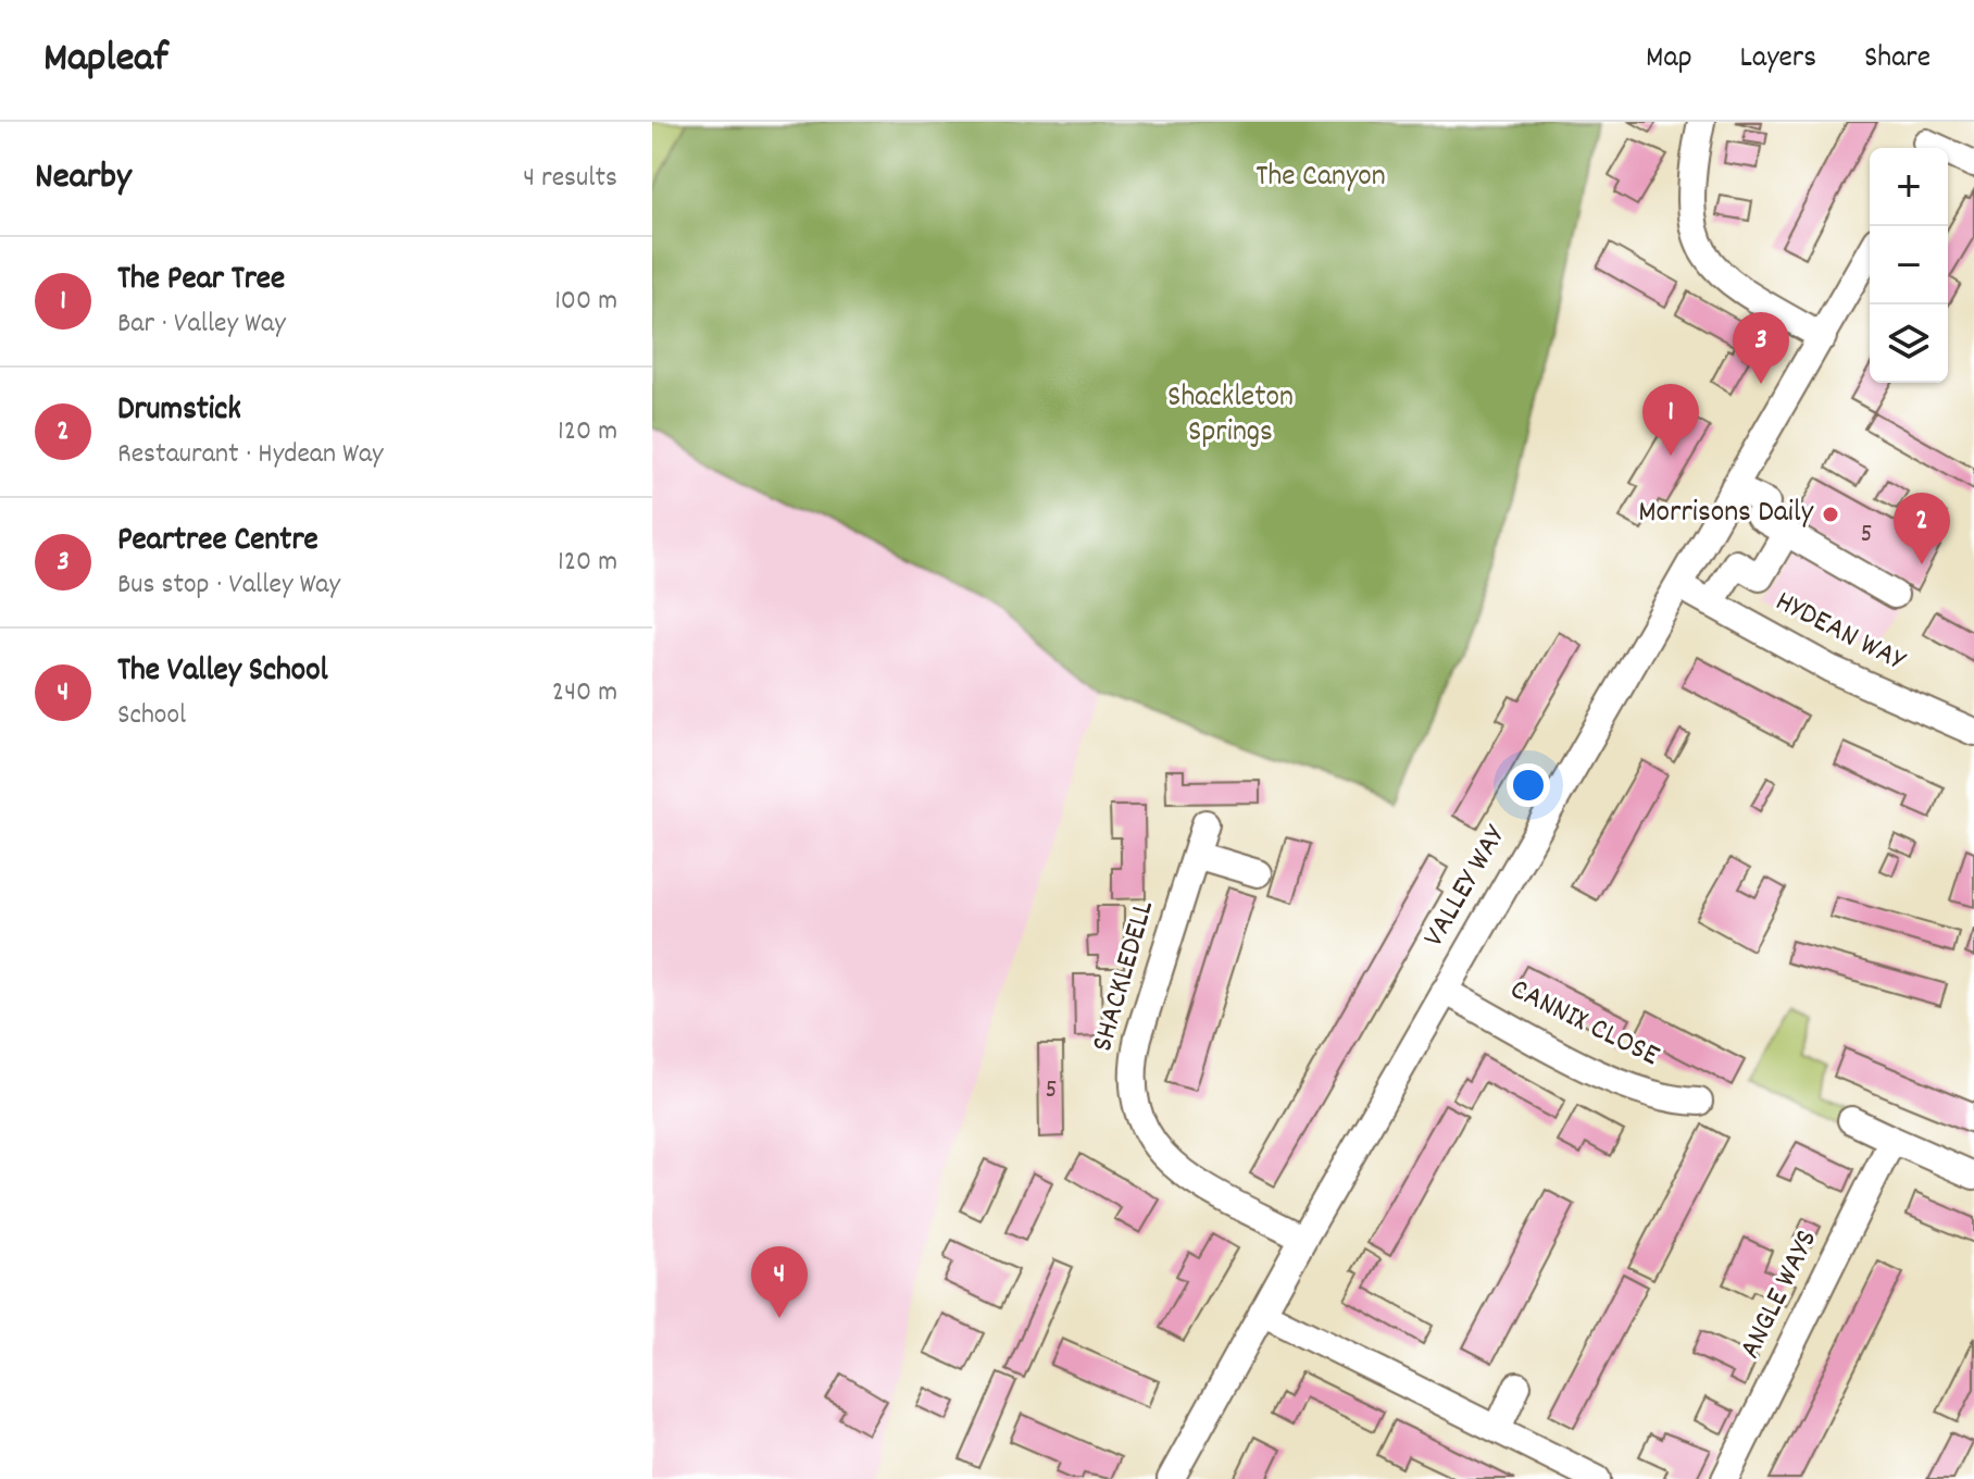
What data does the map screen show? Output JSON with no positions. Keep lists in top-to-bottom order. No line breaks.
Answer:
{"streets":{"street":["HYDEAN WAY","VALLEY WAY","SHACKLEDELL","CANNIX CLOSE","ANGLE WAYS"]},"crossings":[["HYDEAN WAY","VALLEY WAY"],["VALLEY WAY","SHACKLEDELL"],["VALLEY WAY","CANNIX CLOSE"]],"parks":["The Canyon","Shackleton Springs"],"places":["Morrisons Daily"],"house_numbers":["5","5"],"page":{"header":"Mapleaf","nav":["Map","Layers","Share"],"heading":["Nearby","4 results"],"map_buttons":["+","−"],"list":[{"mark":"1","name":"The Pear Tree","note":"Bar · Valley Way","value":"100 m"},{"mark":"2","name":"Drumstick","note":"Restaurant · Hydean Way","value":"120 m"},{"mark":"3","name":"Peartree Centre","note":"Bus stop · Valley Way","value":"120 m"},{"mark":"4","name":"The Valley School","note":"School","value":"240 m"}],"pins":["3","1","2","4"]}}
